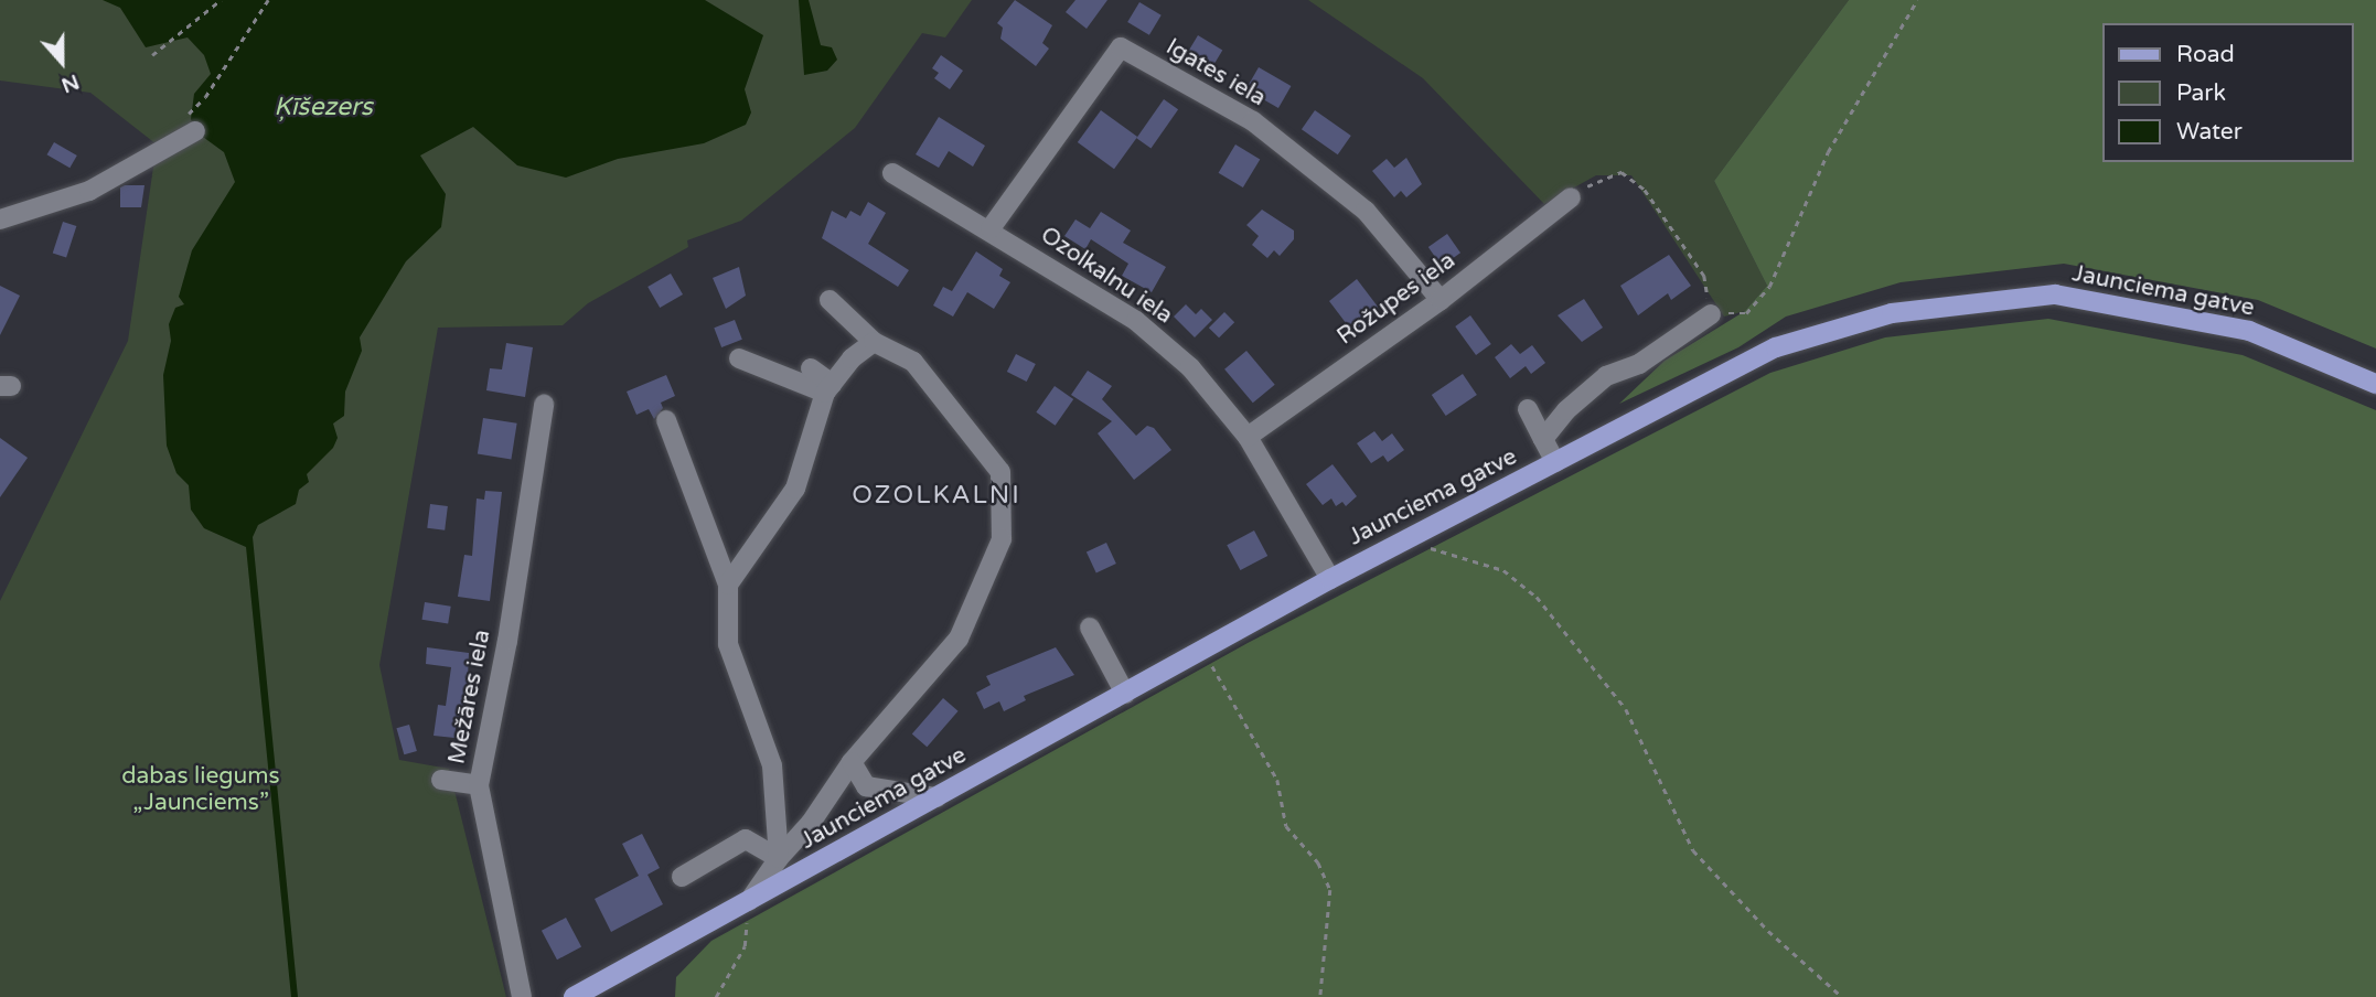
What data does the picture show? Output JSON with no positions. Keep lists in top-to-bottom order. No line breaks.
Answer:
{"streets":{"main road":["Jaunciema gatve"],"street":["Igates iela","Ozolkalnu iela","Rožupes iela","Mežāres iela"]},"crossings":[["Igates iela","Ozolkalnu iela"],["Igates iela","Rožupes iela"],["Ozolkalnu iela","Jaunciema gatve"],["Ozolkalnu iela","Rožupes iela"]],"districts":["OZOLKALNI"],"water":["Ķīšezers"],"parks":["dabas liegums „Jaunciems”"],"legend":["Road","Park","Water"],"north":"bottom"}
